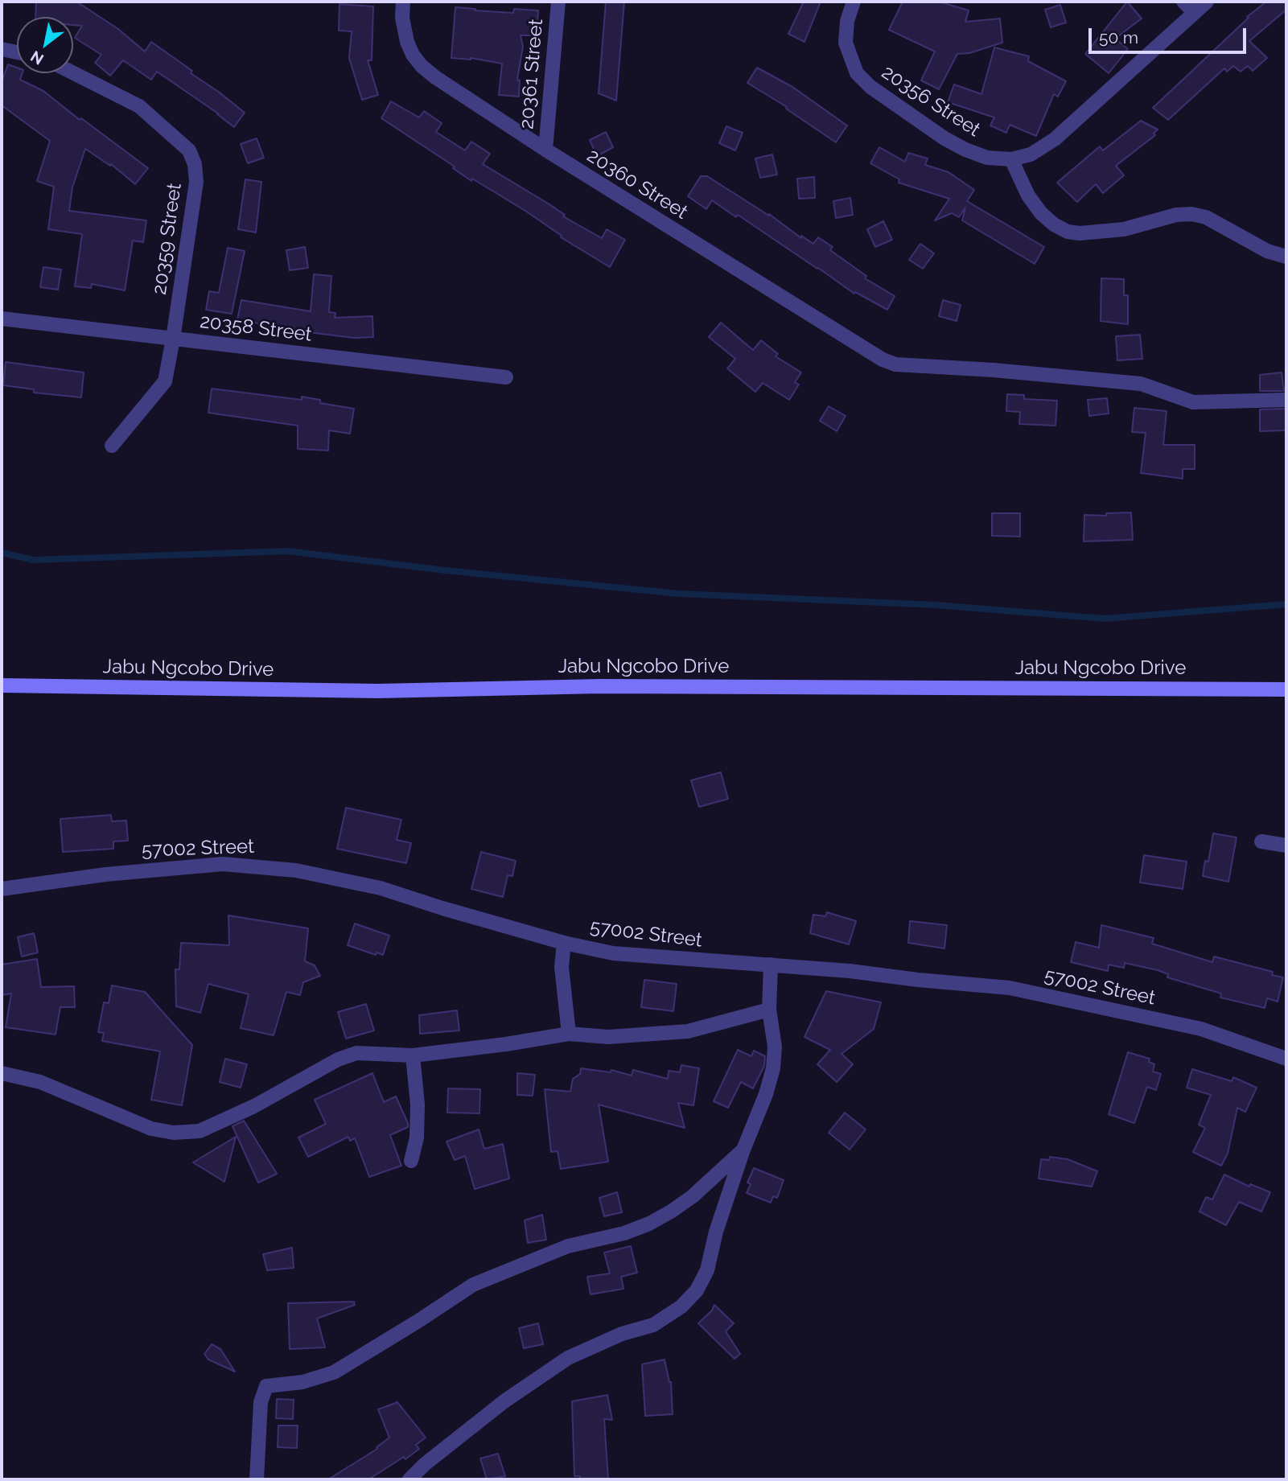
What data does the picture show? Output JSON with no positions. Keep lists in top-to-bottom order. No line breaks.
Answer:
{"streets":{"main road":["Jabu Ngcobo Drive"],"street":["20361 Street","20356 Street","20360 Street","20359 Street","20358 Street","57002 Street"]},"crossings":[["20361 Street","20360 Street"],["20359 Street","20358 Street"]],"scale_bar":"50 m","north":"bottom left"}
